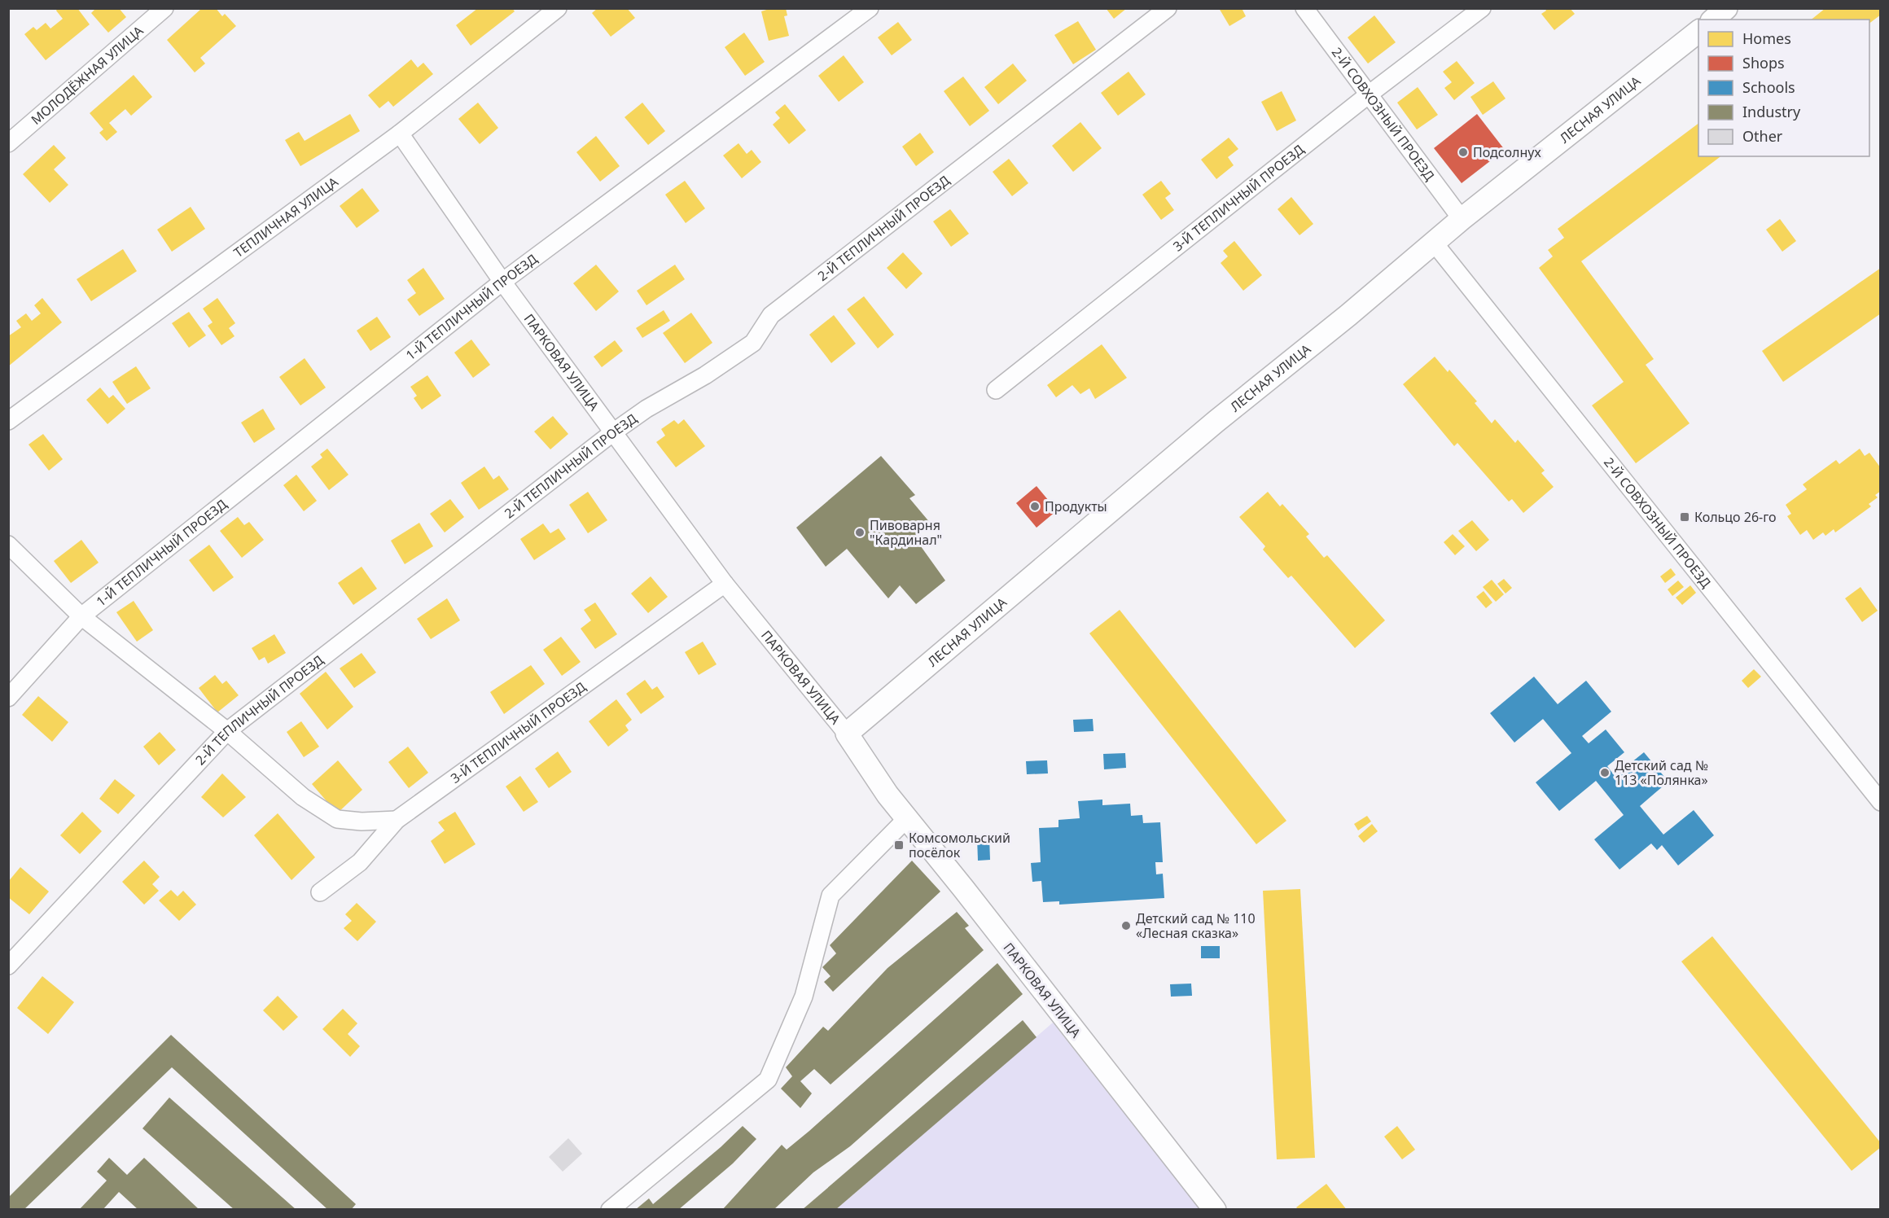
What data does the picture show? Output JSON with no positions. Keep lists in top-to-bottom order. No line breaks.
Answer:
{"streets":{"street":["МОЛОДЁЖНАЯ УЛИЦА","ЛЕСНАЯ УЛИЦА","2-Й СОВХОЗНЫЙ ПРОЕЗД","3-Й ТЕПЛИЧНЫЙ ПРОЕЗД","ТЕПЛИЧНАЯ УЛИЦА","2-Й ТЕПЛИЧНЫЙ ПРОЕЗД","1-Й ТЕПЛИЧНЫЙ ПРОЕЗД","ПАРКОВАЯ УЛИЦА"]},"crossings":[["ЛЕСНАЯ УЛИЦА","2-Й СОВХОЗНЫЙ ПРОЕЗД"],["ЛЕСНАЯ УЛИЦА","ПАРКОВАЯ УЛИЦА"],["2-Й СОВХОЗНЫЙ ПРОЕЗД","3-Й ТЕПЛИЧНЫЙ ПРОЕЗД"],["3-Й ТЕПЛИЧНЫЙ ПРОЕЗД","ПАРКОВАЯ УЛИЦА"],["ТЕПЛИЧНАЯ УЛИЦА","ПАРКОВАЯ УЛИЦА"],["2-Й ТЕПЛИЧНЫЙ ПРОЕЗД","ПАРКОВАЯ УЛИЦА"],["1-Й ТЕПЛИЧНЫЙ ПРОЕЗД","ПАРКОВАЯ УЛИЦА"]],"places":{"other":["Подсолнух","Продукты","Пивоварня \"Кардинал\"","Детский сад № 113 «Полянка»","Детский сад № 110 «Лесная сказка»"],"transit":["Кольцо 26-го","Комсомольский посёлок"]},"legend":["Homes","Shops","Schools","Industry","Other"]}
